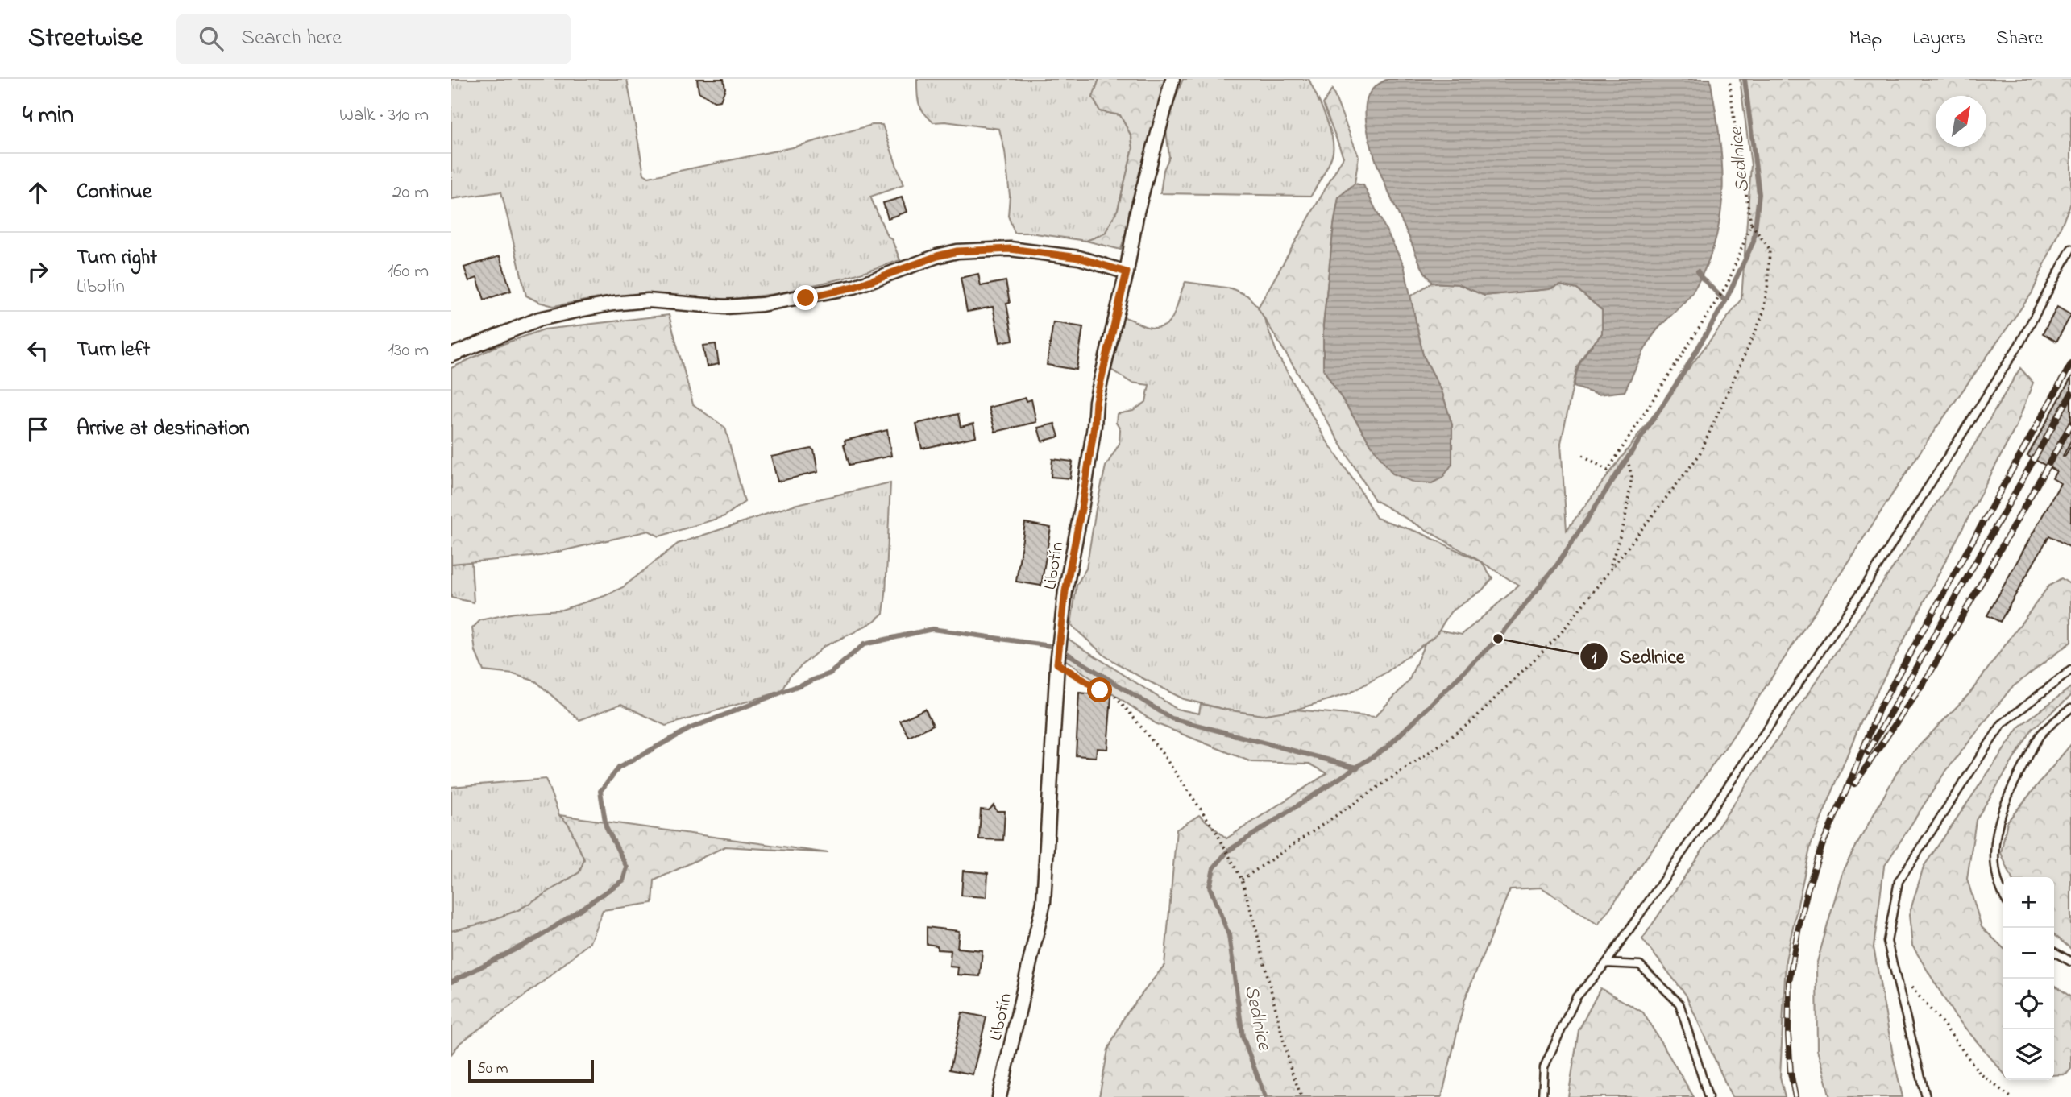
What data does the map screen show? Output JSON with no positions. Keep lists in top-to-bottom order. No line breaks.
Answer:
{"streets":{"street":["Libotín"]},"water":["Sedlnice"],"places":["Sedlnice"],"scale_bar":"50 m","north":"top right","page":{"header":"Streetwise","search":"Search here","nav":["Map","Layers","Share"],"heading":["4 min","Walk · 310 m"],"list":[["Continue","20 m"],["Turn right","Libotín","160 m"],["Turn left","130 m"],"Arrive at destination"],"map_buttons":["+","−"],"scale":"50 m"}}
